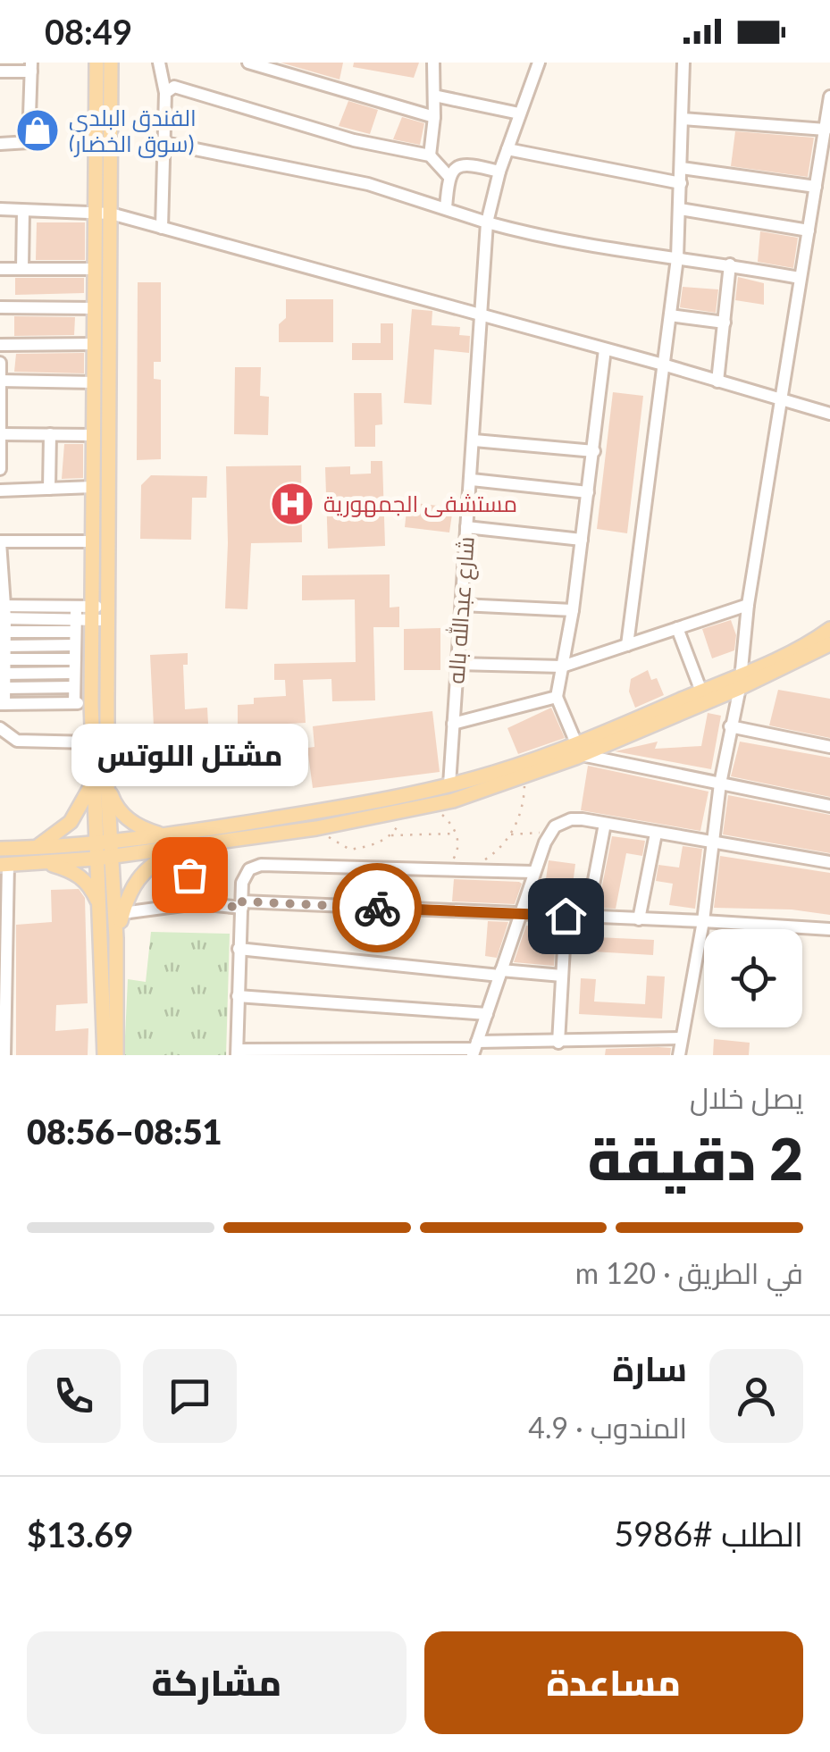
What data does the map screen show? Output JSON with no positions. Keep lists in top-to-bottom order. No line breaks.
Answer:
{"streets":{"street":["شارع عبدالله باله"]},"places":{"shop":["الفندق البلدي (سوق الخضار)"],"hospital":["مستشفى الجمهورية"],"other":["مشتل اللوتس"]},"page":{"status":"08:49","bubble":"مشتل اللوتس","heading":["2 دقيقة","يصل خلال","08:51–08:56"],"panel":["سارة","المندوب · 4.9","الطلب #5986","$13.69"],"bar":"في الطريق · 120 m","buttons":["مساعدة","مشاركة"]}}
